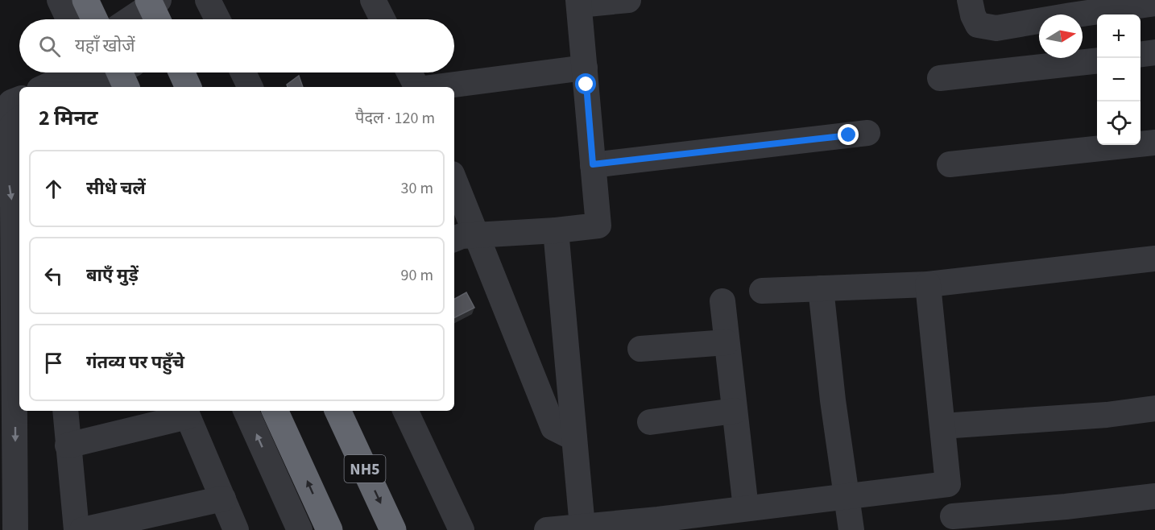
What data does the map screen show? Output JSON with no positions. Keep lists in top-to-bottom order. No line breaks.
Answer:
{"streets":{"highway":["NH5"]},"north":"right","page":{"map_buttons":["+","−"],"search":"यहाँ खोजें","heading":["2 मिनट","पैदल · 120 m"],"list":[["सीधे चलें","30 m"],["बाएँ मुड़ें","90 m"],"गंतव्य पर पहुँचे"]}}
